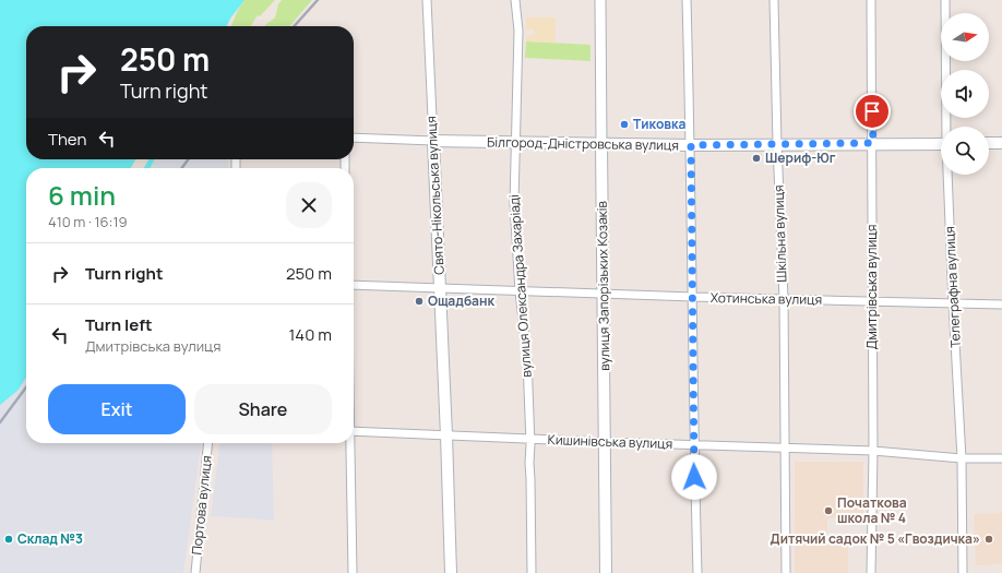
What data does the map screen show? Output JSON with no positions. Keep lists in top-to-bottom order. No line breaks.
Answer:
{"streets":{"main road":["Білгород-Дністровська вулиця","Свято-Нікольська вулиця","вулиця Запорізьких Козаків"],"street":["Шкільна вулиця","вулиця Олександра Захаріаді","Дмитрівська вулиця","Телеграфна вулиця","Хотинська вулиця","Кишинівська вулиця","Портова вулиця"]},"crossings":[["Білгород-Дністровська вулиця","Свято-Нікольська вулиця"],["Білгород-Дністровська вулиця","Шкільна вулиця"],["Білгород-Дністровська вулиця","вулиця Олександра Захаріаді"],["Білгород-Дністровська вулиця","вулиця Запорізьких Козаків"],["Білгород-Дністровська вулиця","Дмитрівська вулиця"],["Свято-Нікольська вулиця","Хотинська вулиця"],["Свято-Нікольська вулиця","Кишинівська вулиця"],["Шкільна вулиця","Хотинська вулиця"],["Шкільна вулиця","Кишинівська вулиця"],["вулиця Олександра Захаріаді","Хотинська вулиця"],["вулиця Олександра Захаріаді","Кишинівська вулиця"],["вулиця Запорізьких Козаків","Хотинська вулиця"],["вулиця Запорізьких Козаків","Кишинівська вулиця"],["Дмитрівська вулиця","Хотинська вулиця"],["Дмитрівська вулиця","Кишинівська вулиця"],["Телеграфна вулиця","Хотинська вулиця"],["Телеграфна вулиця","Кишинівська вулиця"]],"places":["Тиковка","Шериф-Юг","Ощадбанк","Початкова школа № 4","Склад №3","Дитячий садок № 5 «Гвоздичка»"],"north":"right","page":{"turn":["250 m","Turn right"],"then":"Then","heading":["6 min","410 m · 16:19"],"list":[{"name":"Turn right","value":"250 m"},{"name":"Turn left","note":"Дмитрівська вулиця","value":"140 m"}],"buttons":["Exit","Share"]}}
